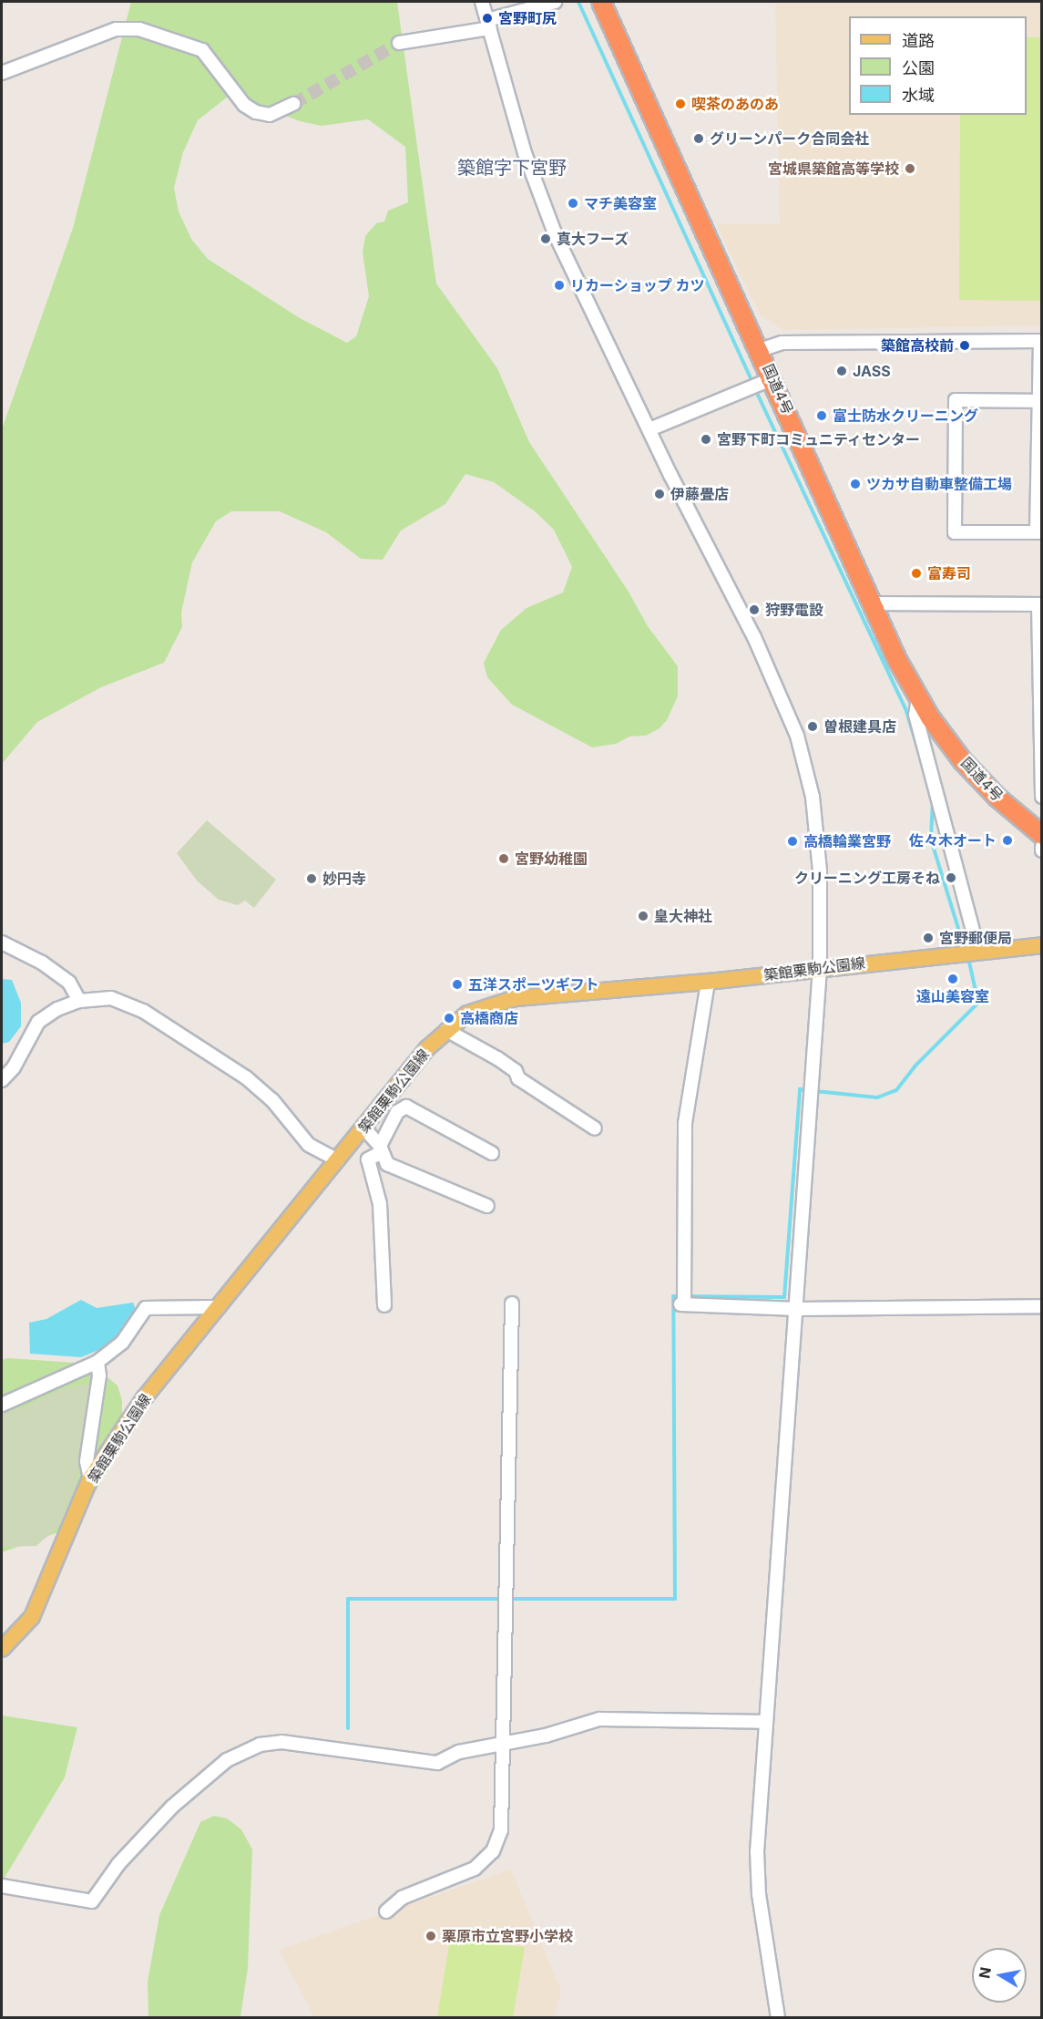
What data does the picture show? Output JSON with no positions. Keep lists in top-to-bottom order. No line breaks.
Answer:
{"streets":{"highway":["国道4号"],"main road":["築館栗駒公園線"]},"districts":["築館字下宮野"],"places":["宮野町尻","喫茶のあのあ","グリーンパーク合同会社","宮城県築館高等学校","マチ美容室","真大フーズ","リカーショップ カツ","築館高校前","JASS","富士防水クリーニング","宮野下町コミュニティセンター","ツカサ自動車整備工場","伊藤畳店","富寿司","狩野電設","曽根建具店","佐々木オート","高橋輪業宮野","宮野幼稚園","クリーニング工房そね","妙円寺","皇大神社","宮野郵便局","遠山美容室","五洋スポーツギフト","高橋商店","栗原市立宮野小学校"],"legend":["道路","公園","水域"],"north":"left"}
